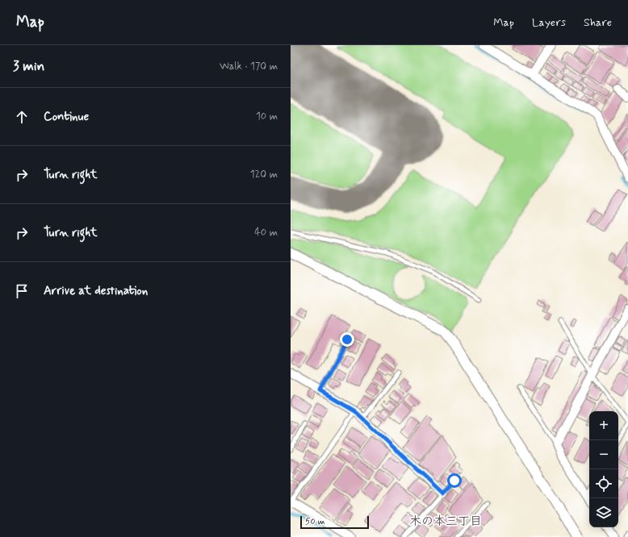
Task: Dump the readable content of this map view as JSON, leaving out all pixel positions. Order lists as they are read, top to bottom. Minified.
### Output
{"districts":["木の本三丁目"],"scale_bar":"50 m","page":{"header":"Map","nav":["Map","Layers","Share"],"heading":["3 min","Walk · 170 m"],"list":[["Continue","10 m"],["Turn right","120 m"],["Turn right","40 m"],"Arrive at destination"],"map_buttons":["+","−"],"scale":"50 m"}}
